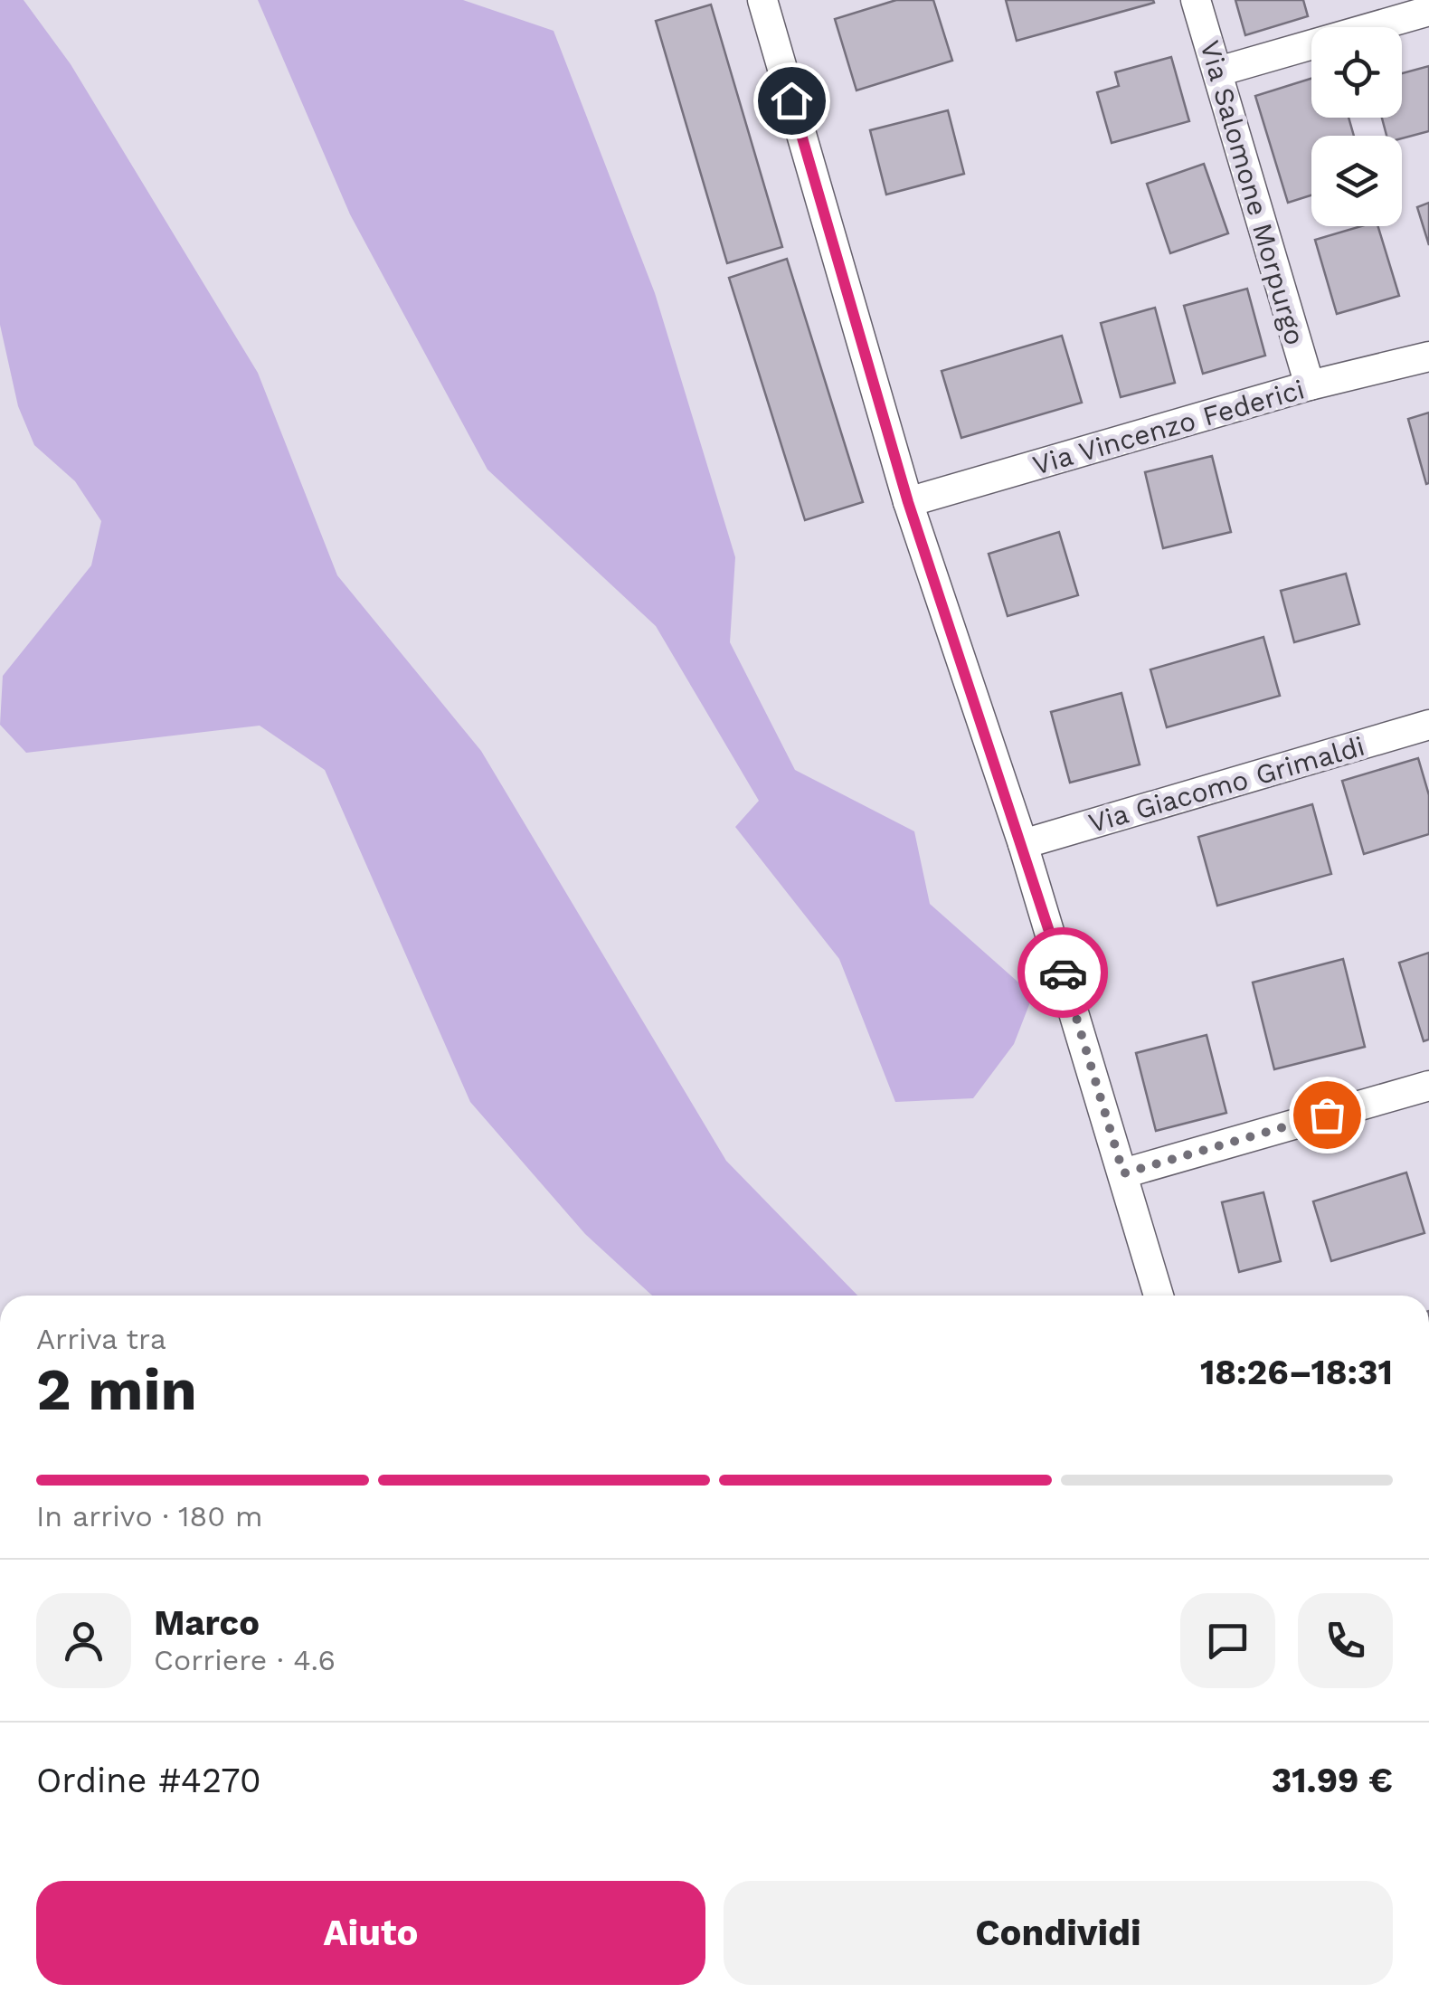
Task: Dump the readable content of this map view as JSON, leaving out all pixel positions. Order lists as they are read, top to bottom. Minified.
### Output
{"streets":{"street":["Via Salomone Morpurgo","Via Vincenzo Federici","Via Giacomo Grimaldi"]},"crossings":[["Via Salomone Morpurgo","Via Vincenzo Federici"]],"page":{"heading":["2 min","Arriva tra","18:26–18:31"],"panel":["Marco","Corriere · 4.6","Ordine #4270","31.99 €"],"bar":"In arrivo · 180 m","buttons":["Aiuto","Condividi"]}}
